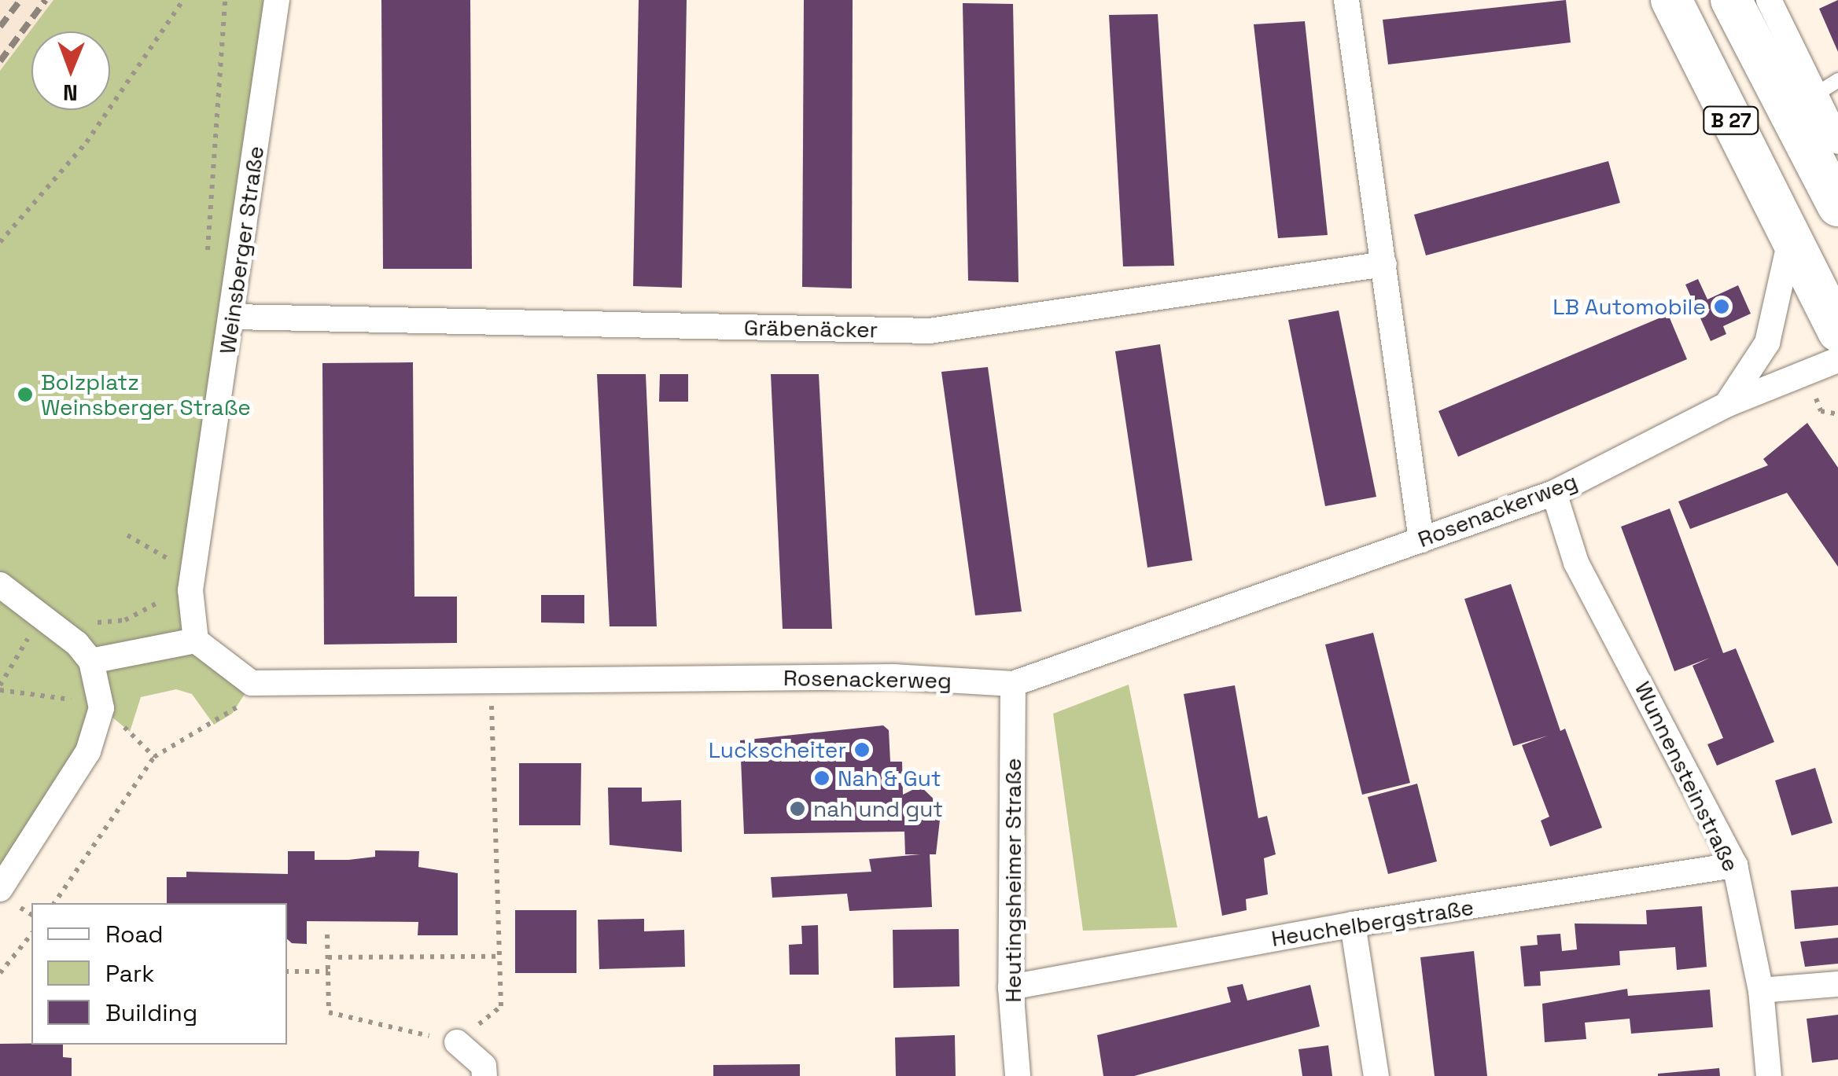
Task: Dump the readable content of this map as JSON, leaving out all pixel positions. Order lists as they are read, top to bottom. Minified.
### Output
{"streets":{"main road":["B 27"],"street":["Weinsberger Straße","Gräbenäcker","Rosenackerweg","Wunnensteinstraße","Heutingsheimer Straße","Heuchelbergstraße"]},"crossings":[["B 27","Rosenackerweg"],["Weinsberger Straße","Gräbenäcker"],["Rosenackerweg","Wunnensteinstraße"],["Rosenackerweg","Heutingsheimer Straße"],["Wunnensteinstraße","Heuchelbergstraße"],["Heutingsheimer Straße","Heuchelbergstraße"]],"places":["LB Automobile","Bolzplatz Weinsberger Straße","Luckscheiter","Nah & Gut","nah und gut"],"legend":["Road","Park","Building"],"north":"bottom"}
